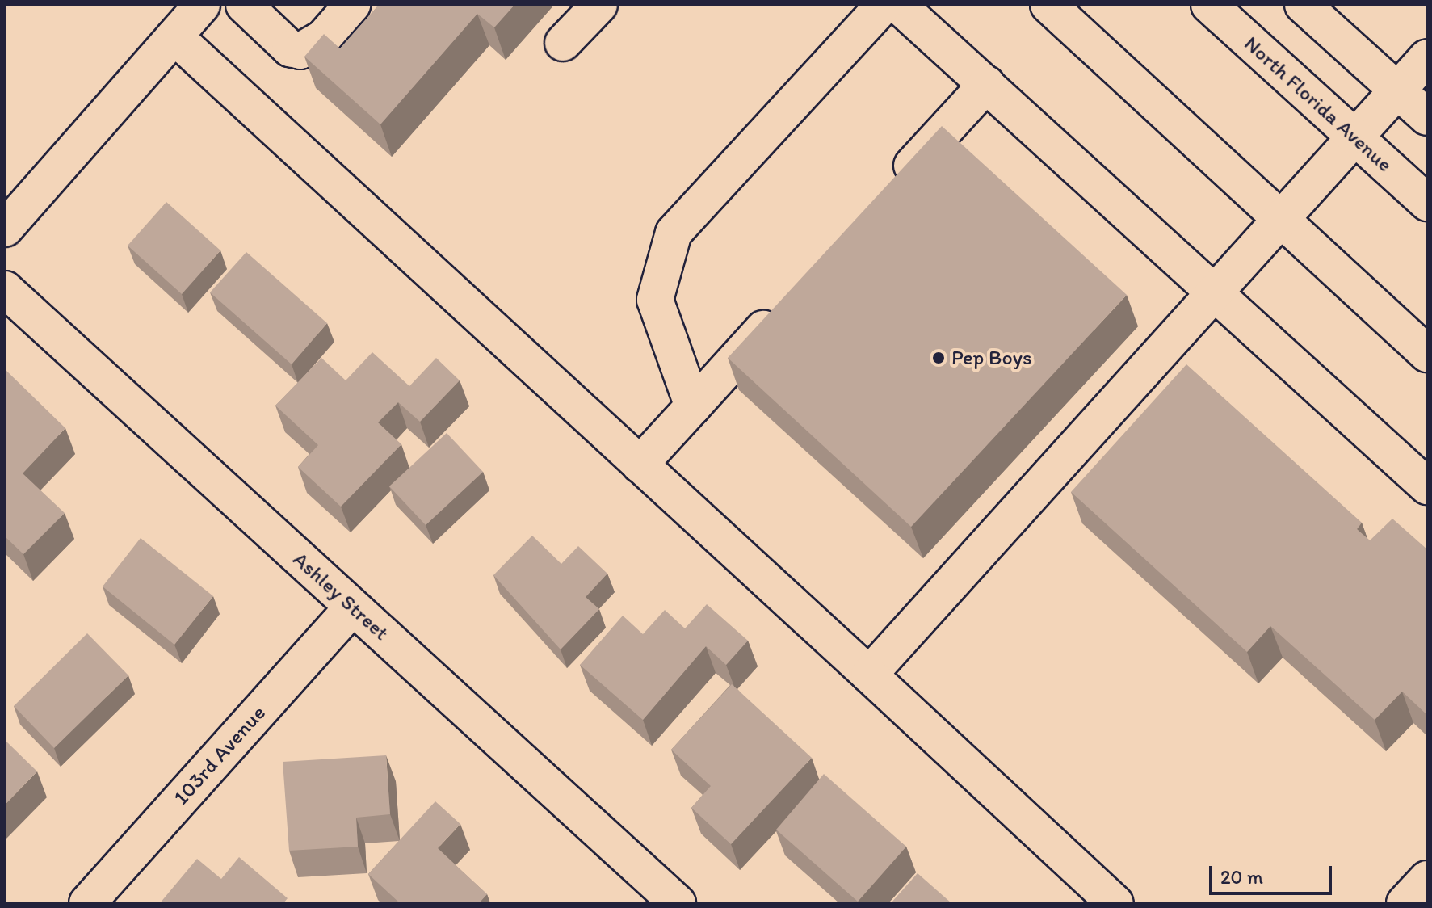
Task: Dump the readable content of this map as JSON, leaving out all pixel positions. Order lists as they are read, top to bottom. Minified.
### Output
{"streets":{"street":["North Florida Avenue","Ashley Street","103rd Avenue"]},"crossings":[["Ashley Street","103rd Avenue"]],"places":["Pep Boys"],"scale_bar":"20 m"}
